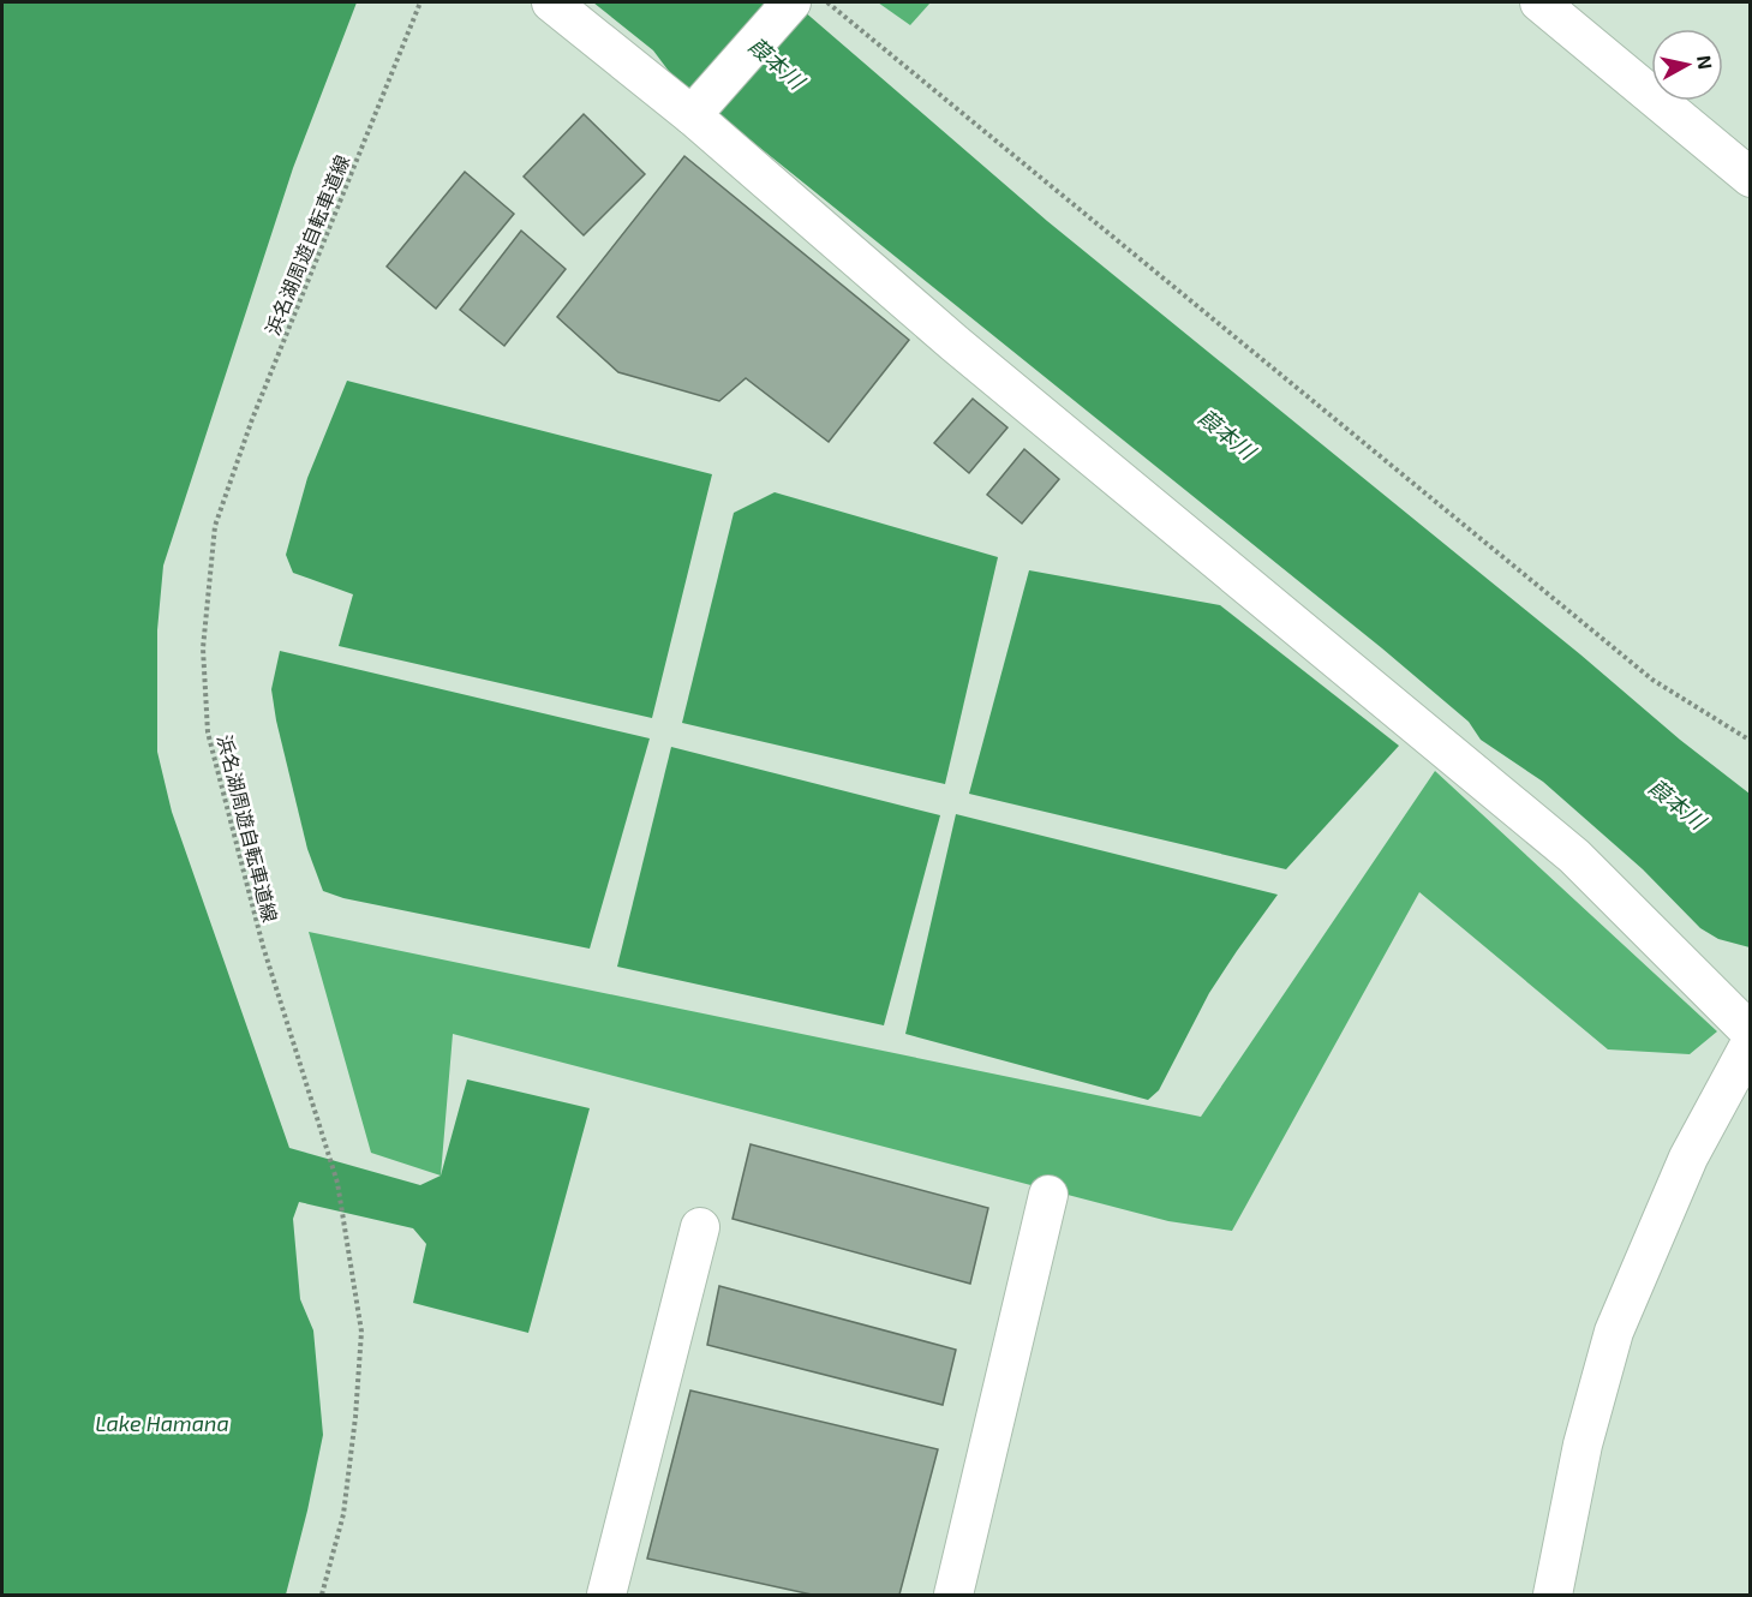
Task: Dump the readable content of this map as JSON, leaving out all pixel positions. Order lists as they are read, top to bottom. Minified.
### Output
{"streets":{"path":["浜名湖周遊自転車道線"]},"water":["葭本川","Lake Hamana"],"north":"right"}
